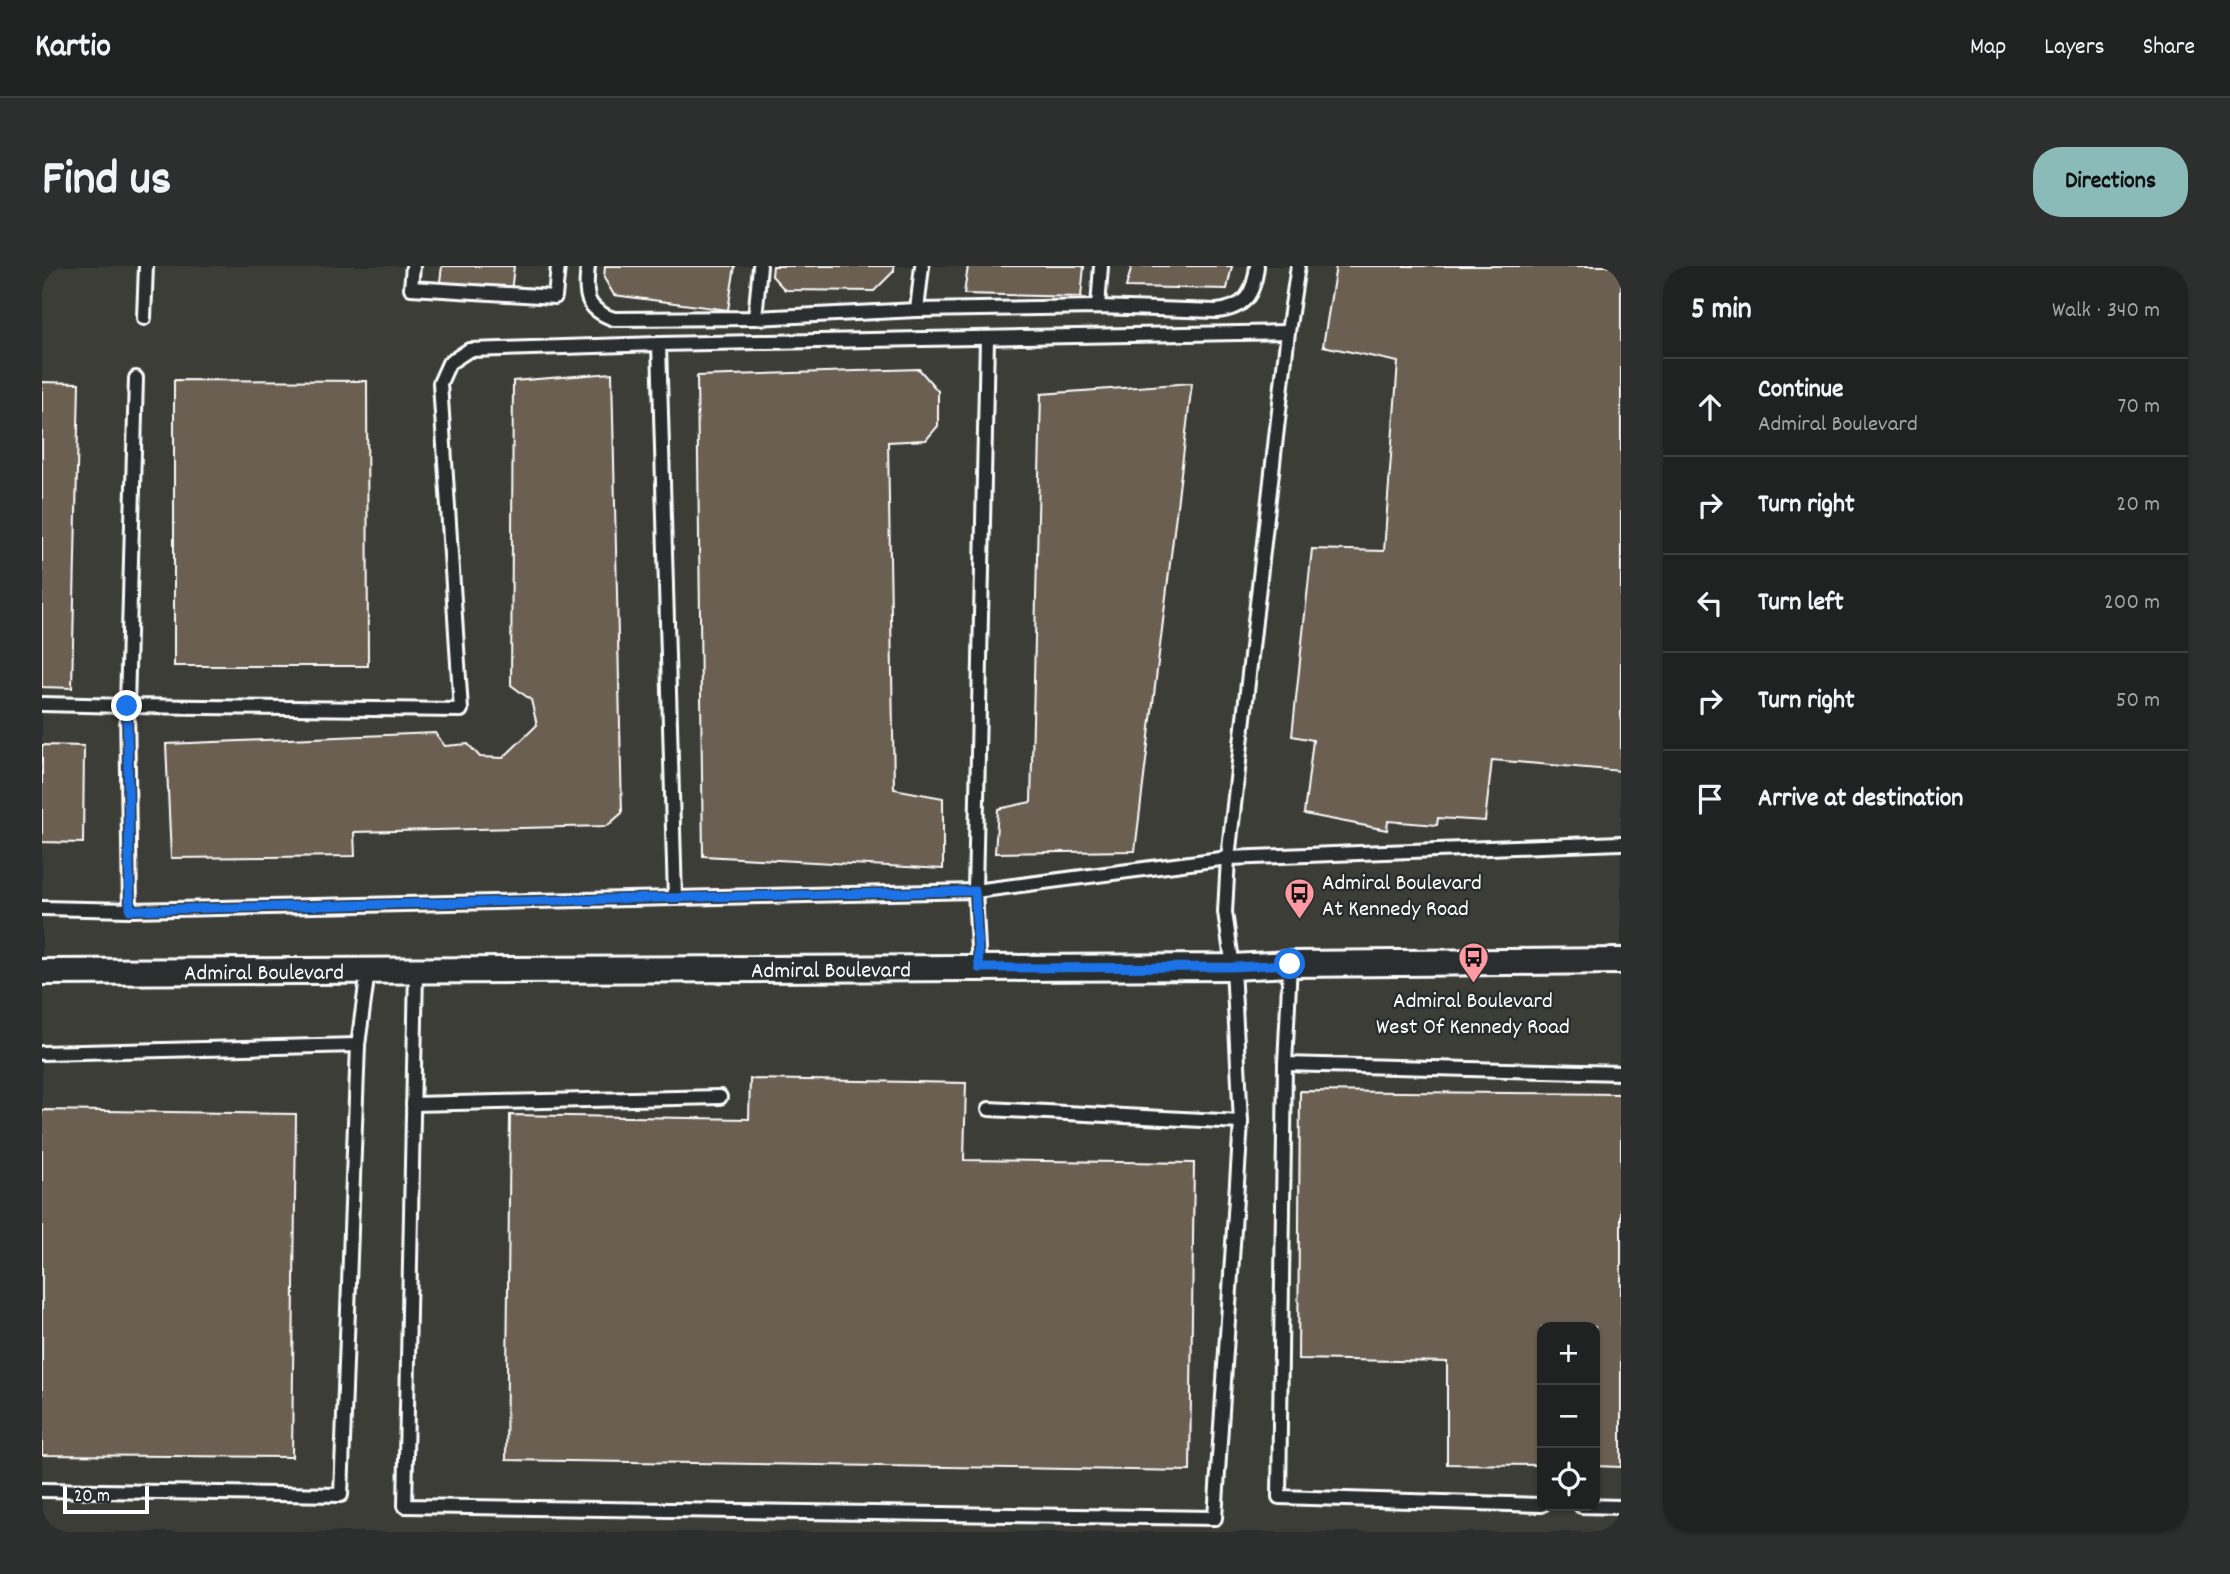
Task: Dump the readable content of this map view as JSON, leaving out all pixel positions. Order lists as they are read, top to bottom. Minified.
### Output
{"streets":{"street":["Admiral Boulevard"]},"places":{"bus stop":["Admiral Boulevard At Kennedy Road","Admiral Boulevard West Of Kennedy Road"]},"scale_bar":"20 m","page":{"header":"Kartio","nav":["Map","Layers","Share"],"title":"Find us","buttons":"Directions","heading":["5 min","Walk · 340 m"],"list":[["Continue","Admiral Boulevard","70 m"],["Turn right","20 m"],["Turn left","200 m"],["Turn right","50 m"],"Arrive at destination"],"map_buttons":["+","−"],"scale":"20 m"}}
